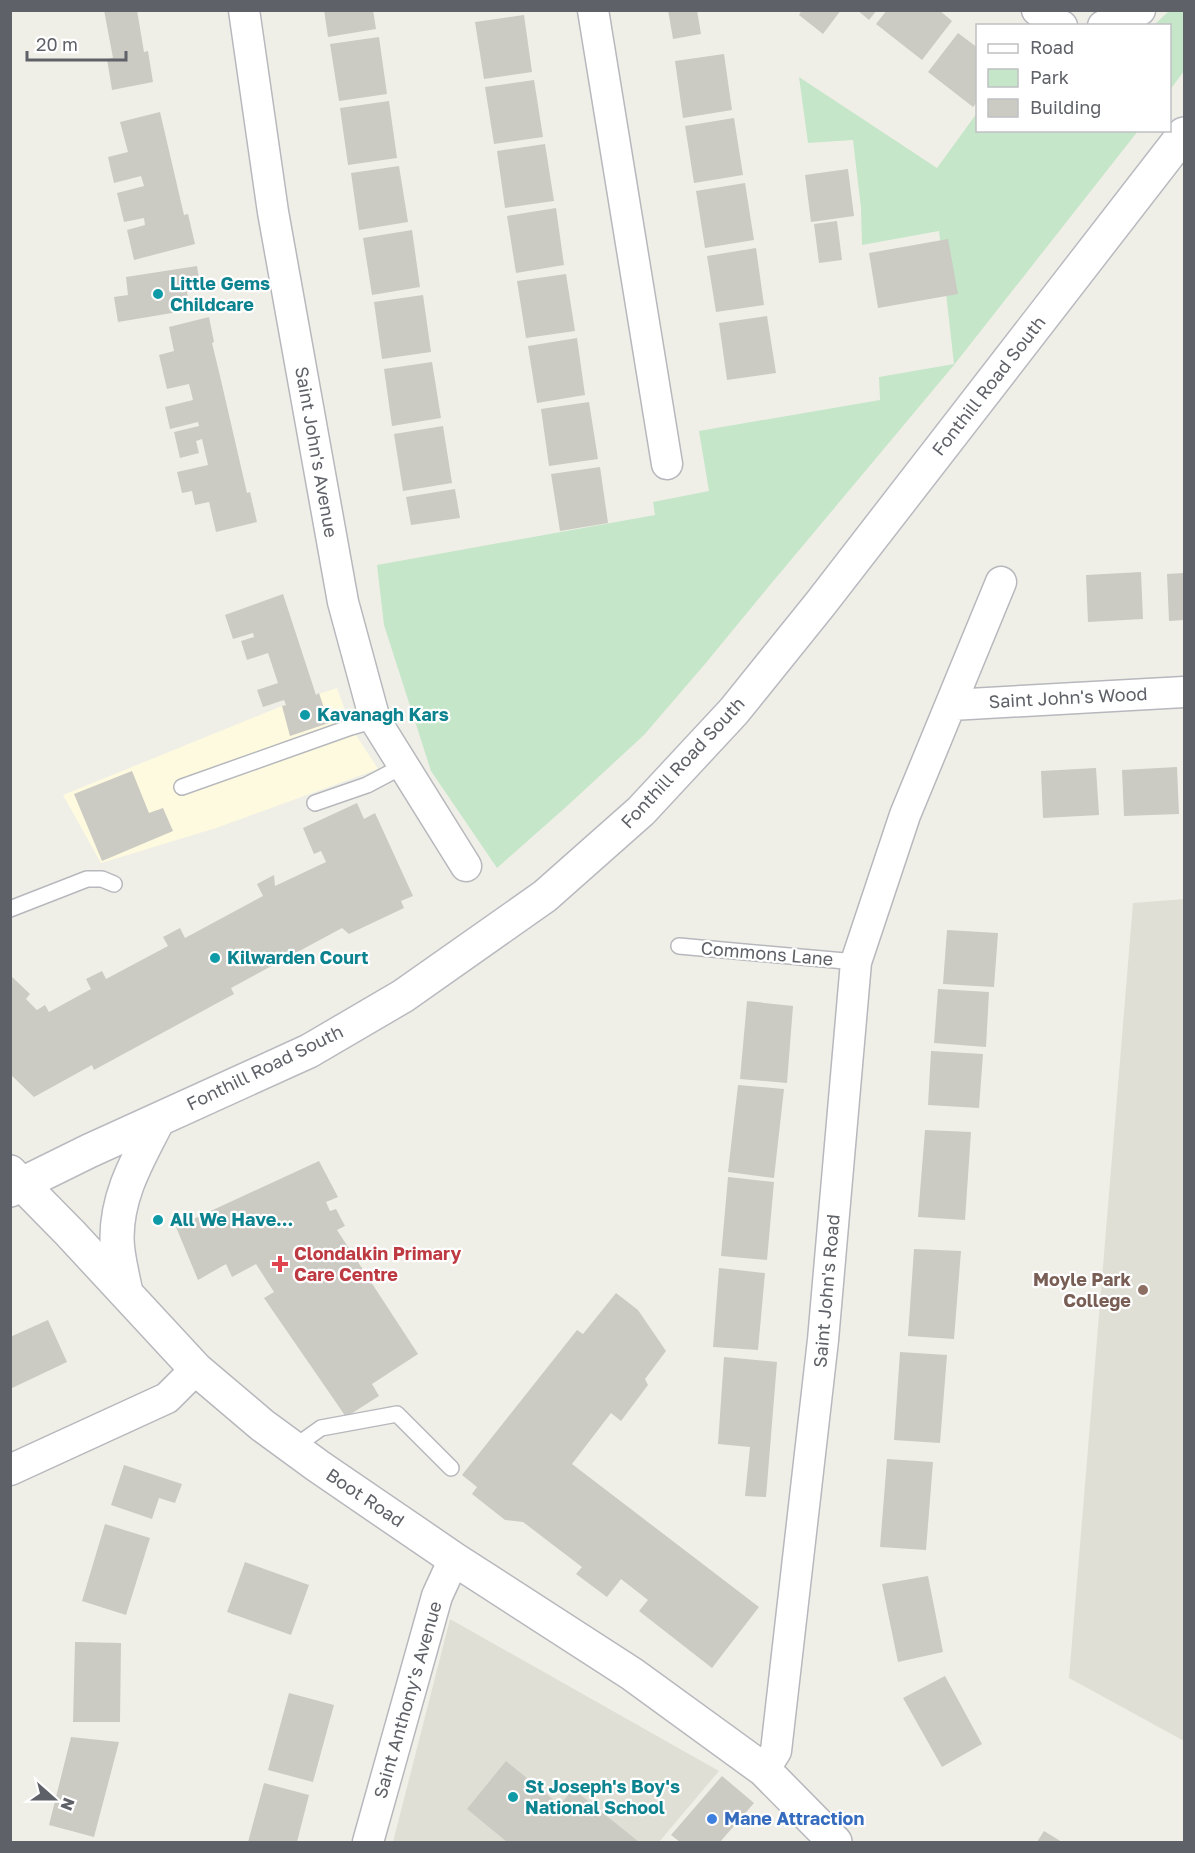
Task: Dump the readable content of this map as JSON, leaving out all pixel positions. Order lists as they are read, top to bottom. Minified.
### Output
{"streets":{"main road":["Fonthill Road South","Boot Road"],"street":["Saint John's Avenue","Saint John's Wood","Saint John's Road","Saint Anthony's Avenue"],"lane":["Commons Lane"]},"crossings":[["Fonthill Road South","Boot Road"],["Saint John's Wood","Saint John's Road"],["Commons Lane","Saint John's Road"],["Saint John's Road","Boot Road"],["Boot Road","Saint Anthony's Avenue"]],"places":{"other":["Little Gems Childcare","Kavanagh Kars","Kilwarden Court","All We Have...","Moyle Park College","St Joseph's Boy's National School","Mane Attraction"],"health":["Clondalkin Primary Care Centre"]},"legend":["Road","Park","Building"],"scale_bar":"20 m","north":"right"}
